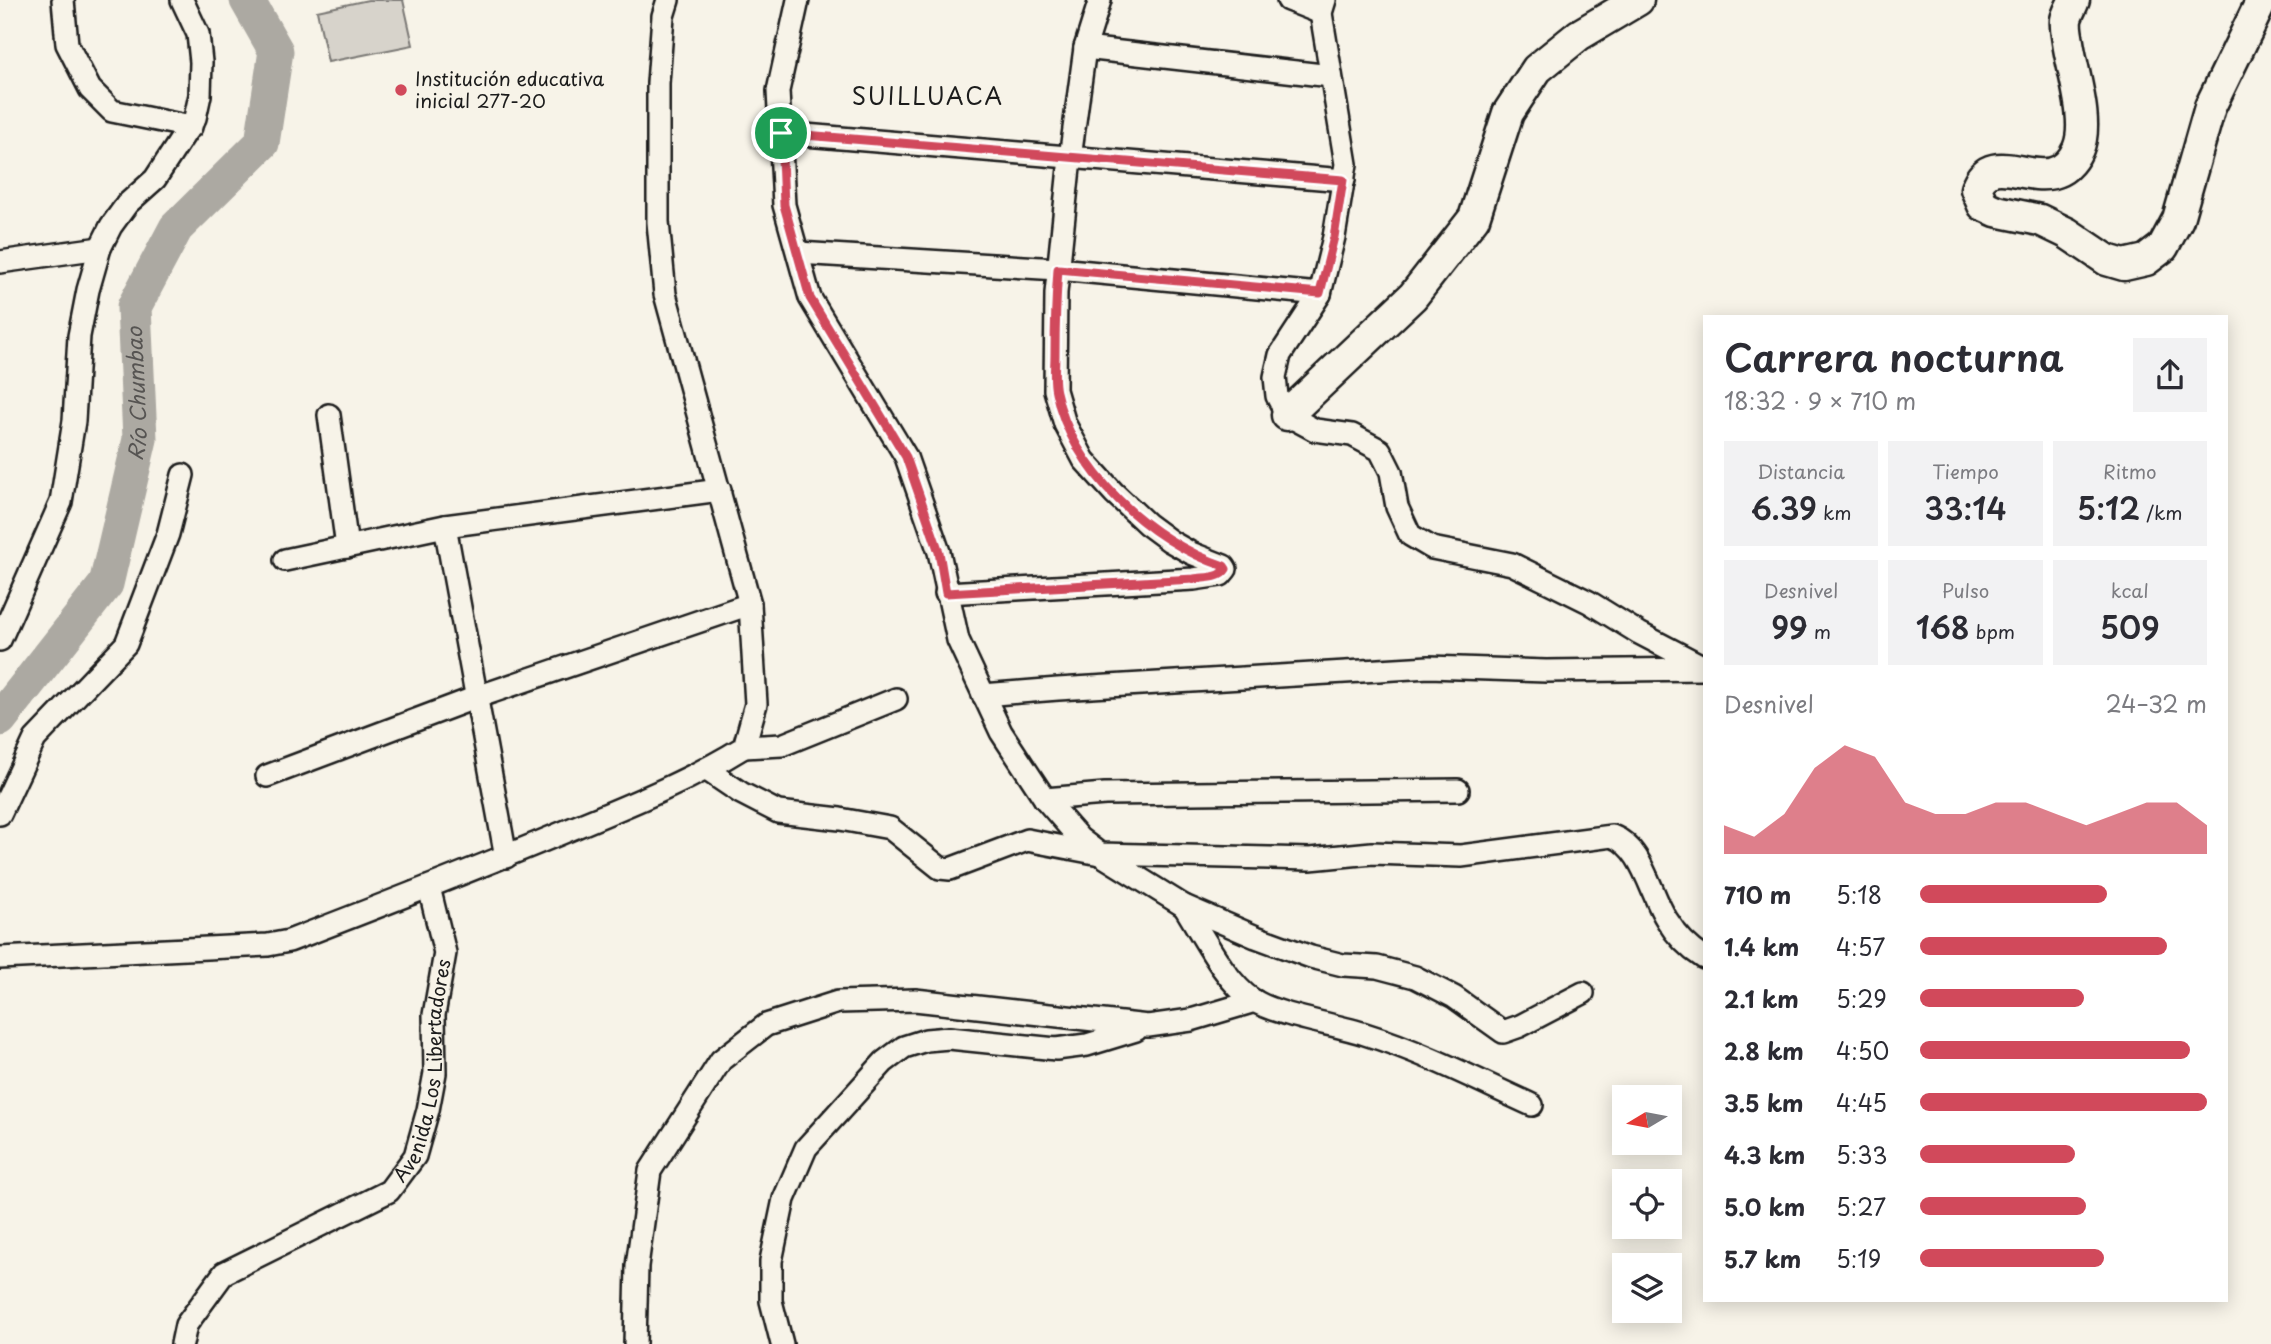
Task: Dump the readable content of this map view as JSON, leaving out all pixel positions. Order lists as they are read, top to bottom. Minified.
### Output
{"streets":{"street":["Avenida Los Libertadores"]},"districts":["SUILLUACA"],"water":["Río Chumbao"],"places":["Institución educativa inicial 277-20"],"north":"left","page":{"heading":["Carrera nocturna","18:32 · 9 × 710 m"],"stats":[["Distancia","6.39 km"],["Tiempo","33:14"],["Ritmo","5:12 /km"],["Desnivel","99 m"],["Pulso","168 bpm"],["kcal","509"]],"chart":["Desnivel","24–32 m"],"list":[{"name":"710 m","note":"5:18"},{"name":"1.4 km","note":"4:57"},{"name":"2.1 km","note":"5:29"},{"name":"2.8 km","note":"4:50"},{"name":"3.5 km","note":"4:45"},{"name":"4.3 km","note":"5:33"},{"name":"5.0 km","note":"5:27"},{"name":"5.7 km","note":"5:19"}]}}
